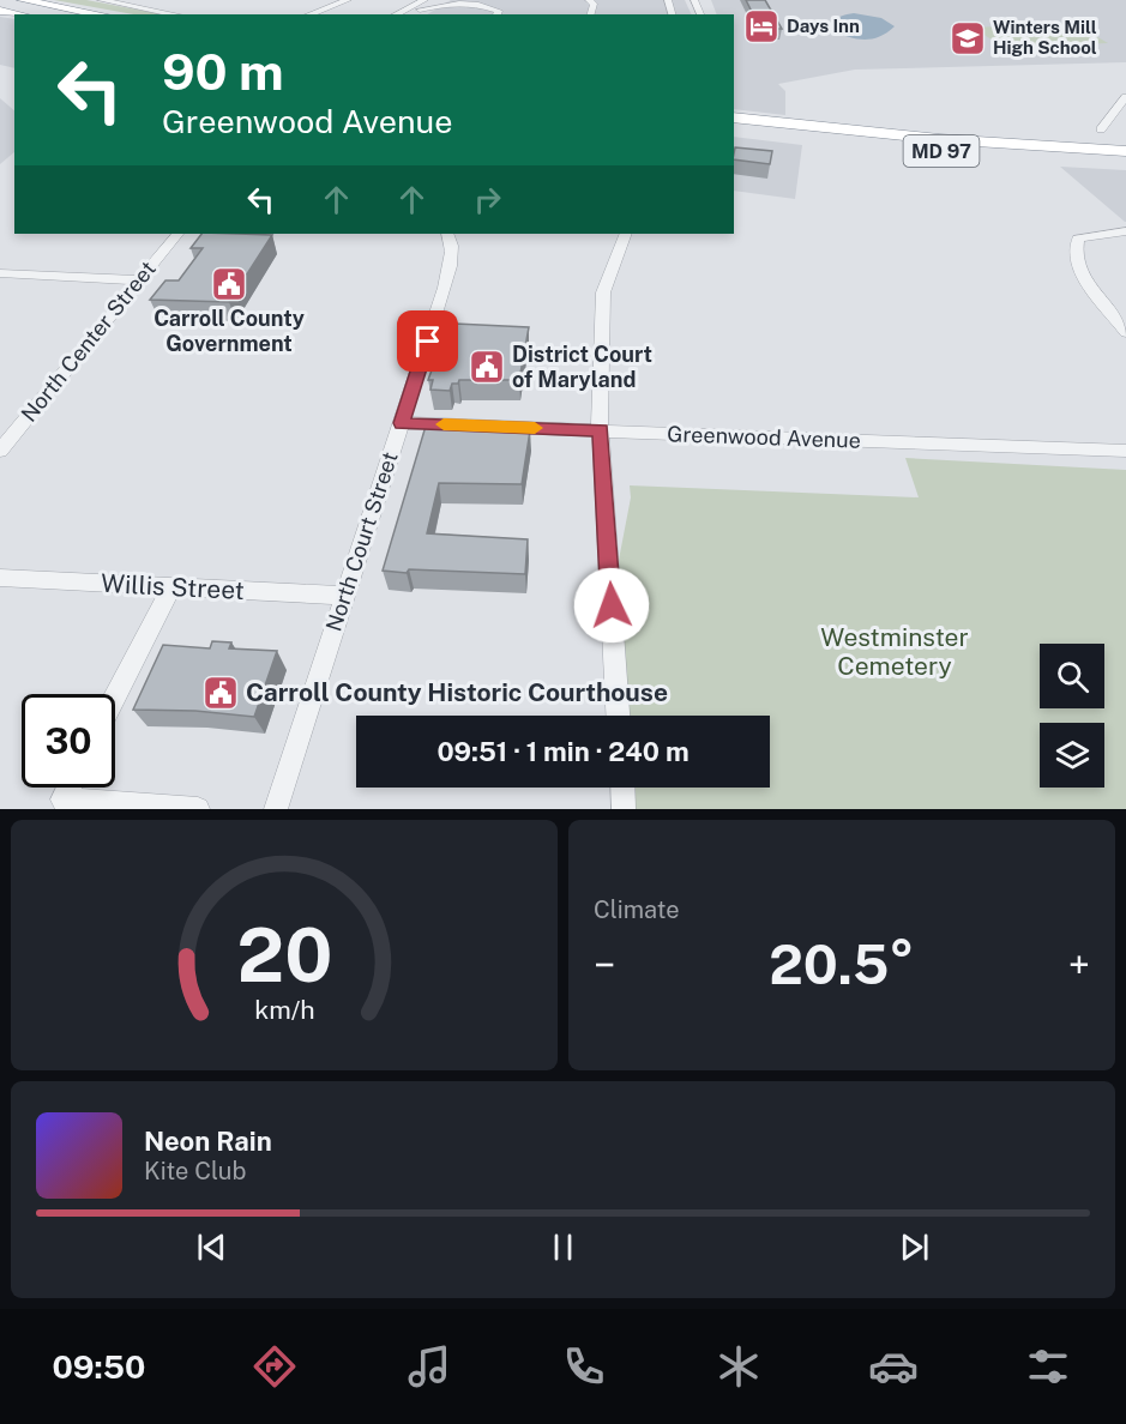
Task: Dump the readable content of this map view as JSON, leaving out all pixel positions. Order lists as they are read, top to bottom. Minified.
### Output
{"streets":{"highway":["MD 97"],"street":["North Center Street","Greenwood Avenue","North Court Street","Willis Street"]},"crossings":[["Greenwood Avenue","North Court Street"],["North Court Street","Willis Street"]],"parks":["Westminster Cemetery"],"places":{"hotel":["Days Inn"],"school or university":["Winters Mill High School"],"public building":["Carroll County Government","District Court of Maryland","Carroll County Historic Courthouse"]},"page":{"turn":["90 m","Greenwood Avenue"],"limit":"30","trip":"09:51 · 1 min · 240 m","tile":"Climate","heat":["−","20.5°","+"],"song":["Neon Rain","Kite Club"],"tabs":"09:50","gauge":["20","km/h"]}}
